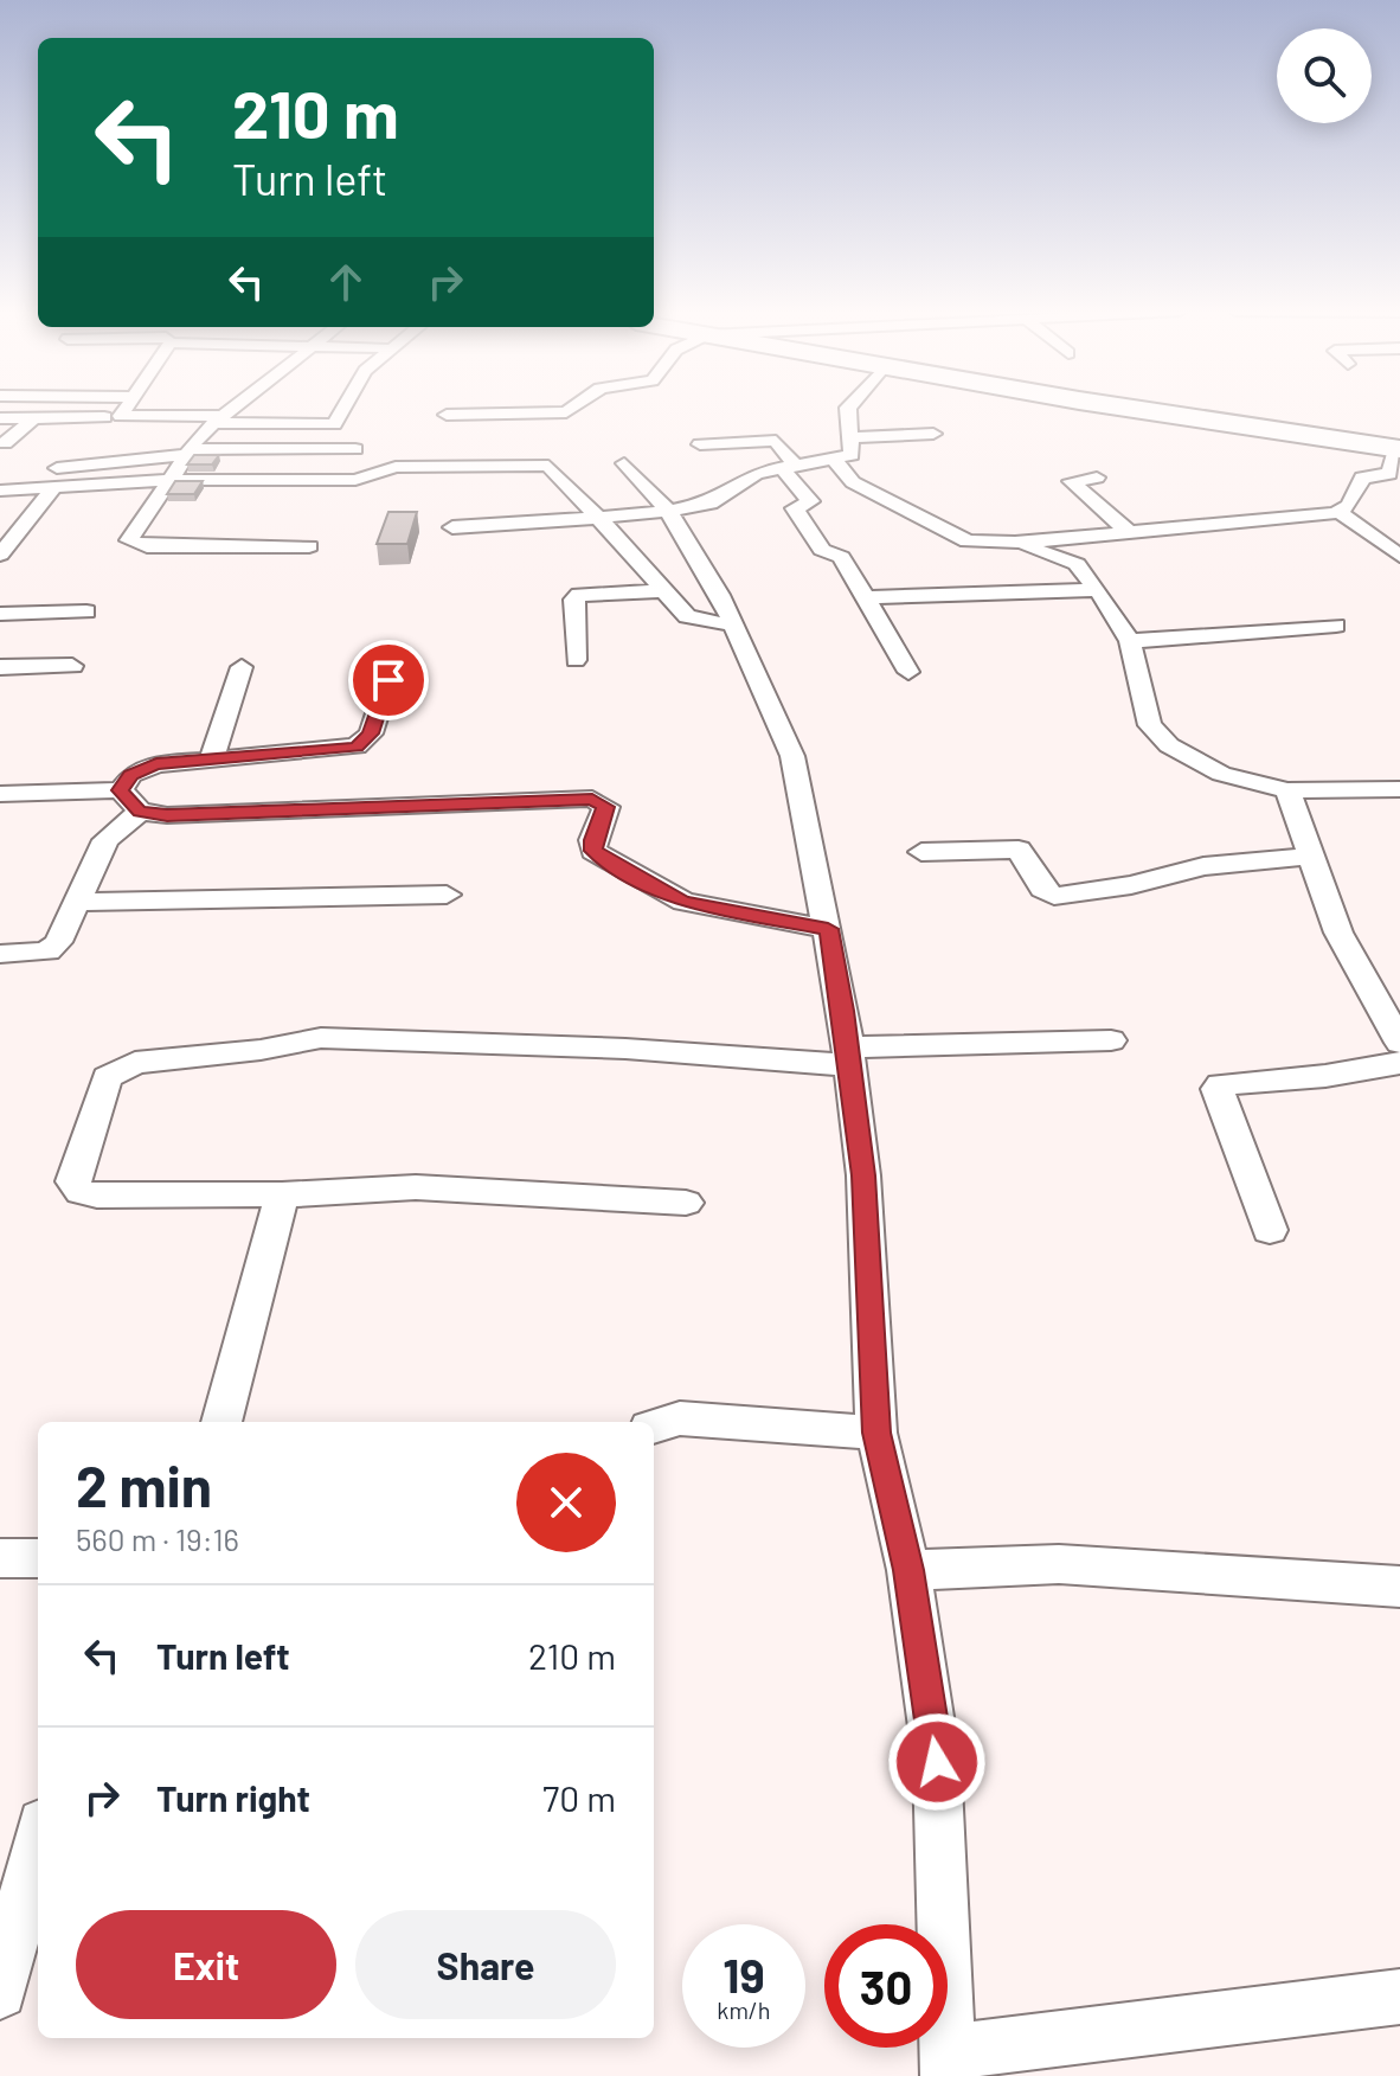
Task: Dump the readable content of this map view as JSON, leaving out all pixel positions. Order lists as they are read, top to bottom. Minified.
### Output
{"page":{"turn":["210 m","Turn left"],"heading":["2 min","560 m · 19:16"],"list":[{"name":"Turn left","value":"210 m"},{"name":"Turn right","value":"70 m"}],"buttons":["Exit","Share"],"speed":"19 km/h","limit":"30"}}
